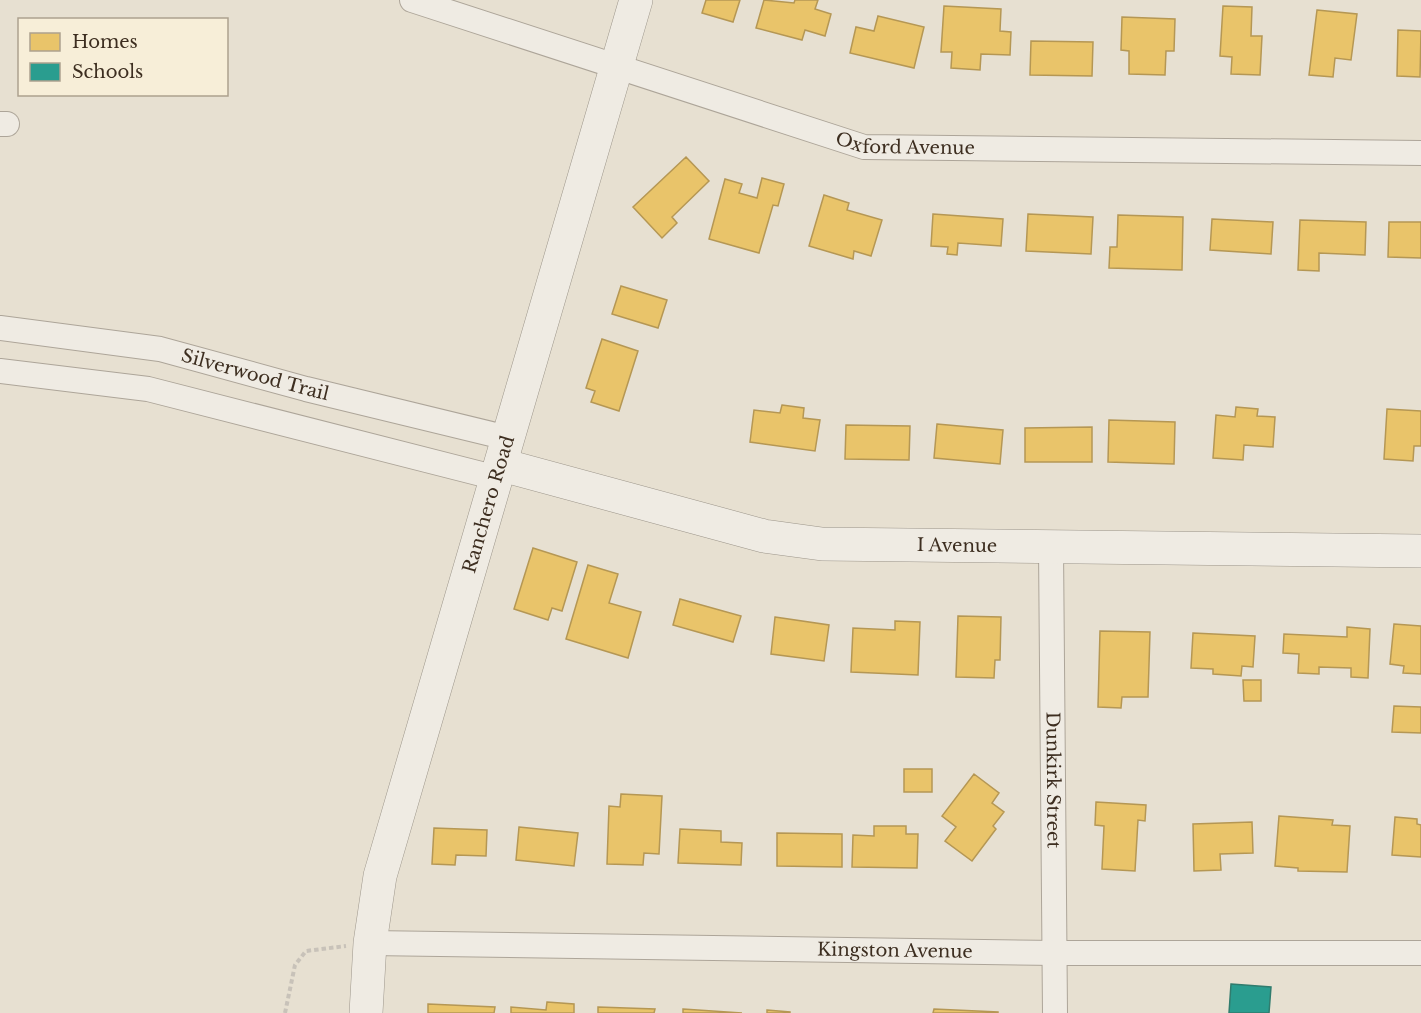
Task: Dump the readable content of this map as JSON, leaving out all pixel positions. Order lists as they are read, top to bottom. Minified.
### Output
{"streets":{"main road":["Ranchero Road","I Avenue"],"street":["Oxford Avenue","Silverwood Trail","Dunkirk Street","Kingston Avenue"]},"crossings":[["Oxford Avenue","Ranchero Road"],["Silverwood Trail","Ranchero Road"],["Silverwood Trail","I Avenue"],["Ranchero Road","I Avenue"],["Ranchero Road","Kingston Avenue"],["I Avenue","Dunkirk Street"],["Dunkirk Street","Kingston Avenue"]],"legend":["Homes","Schools"]}
